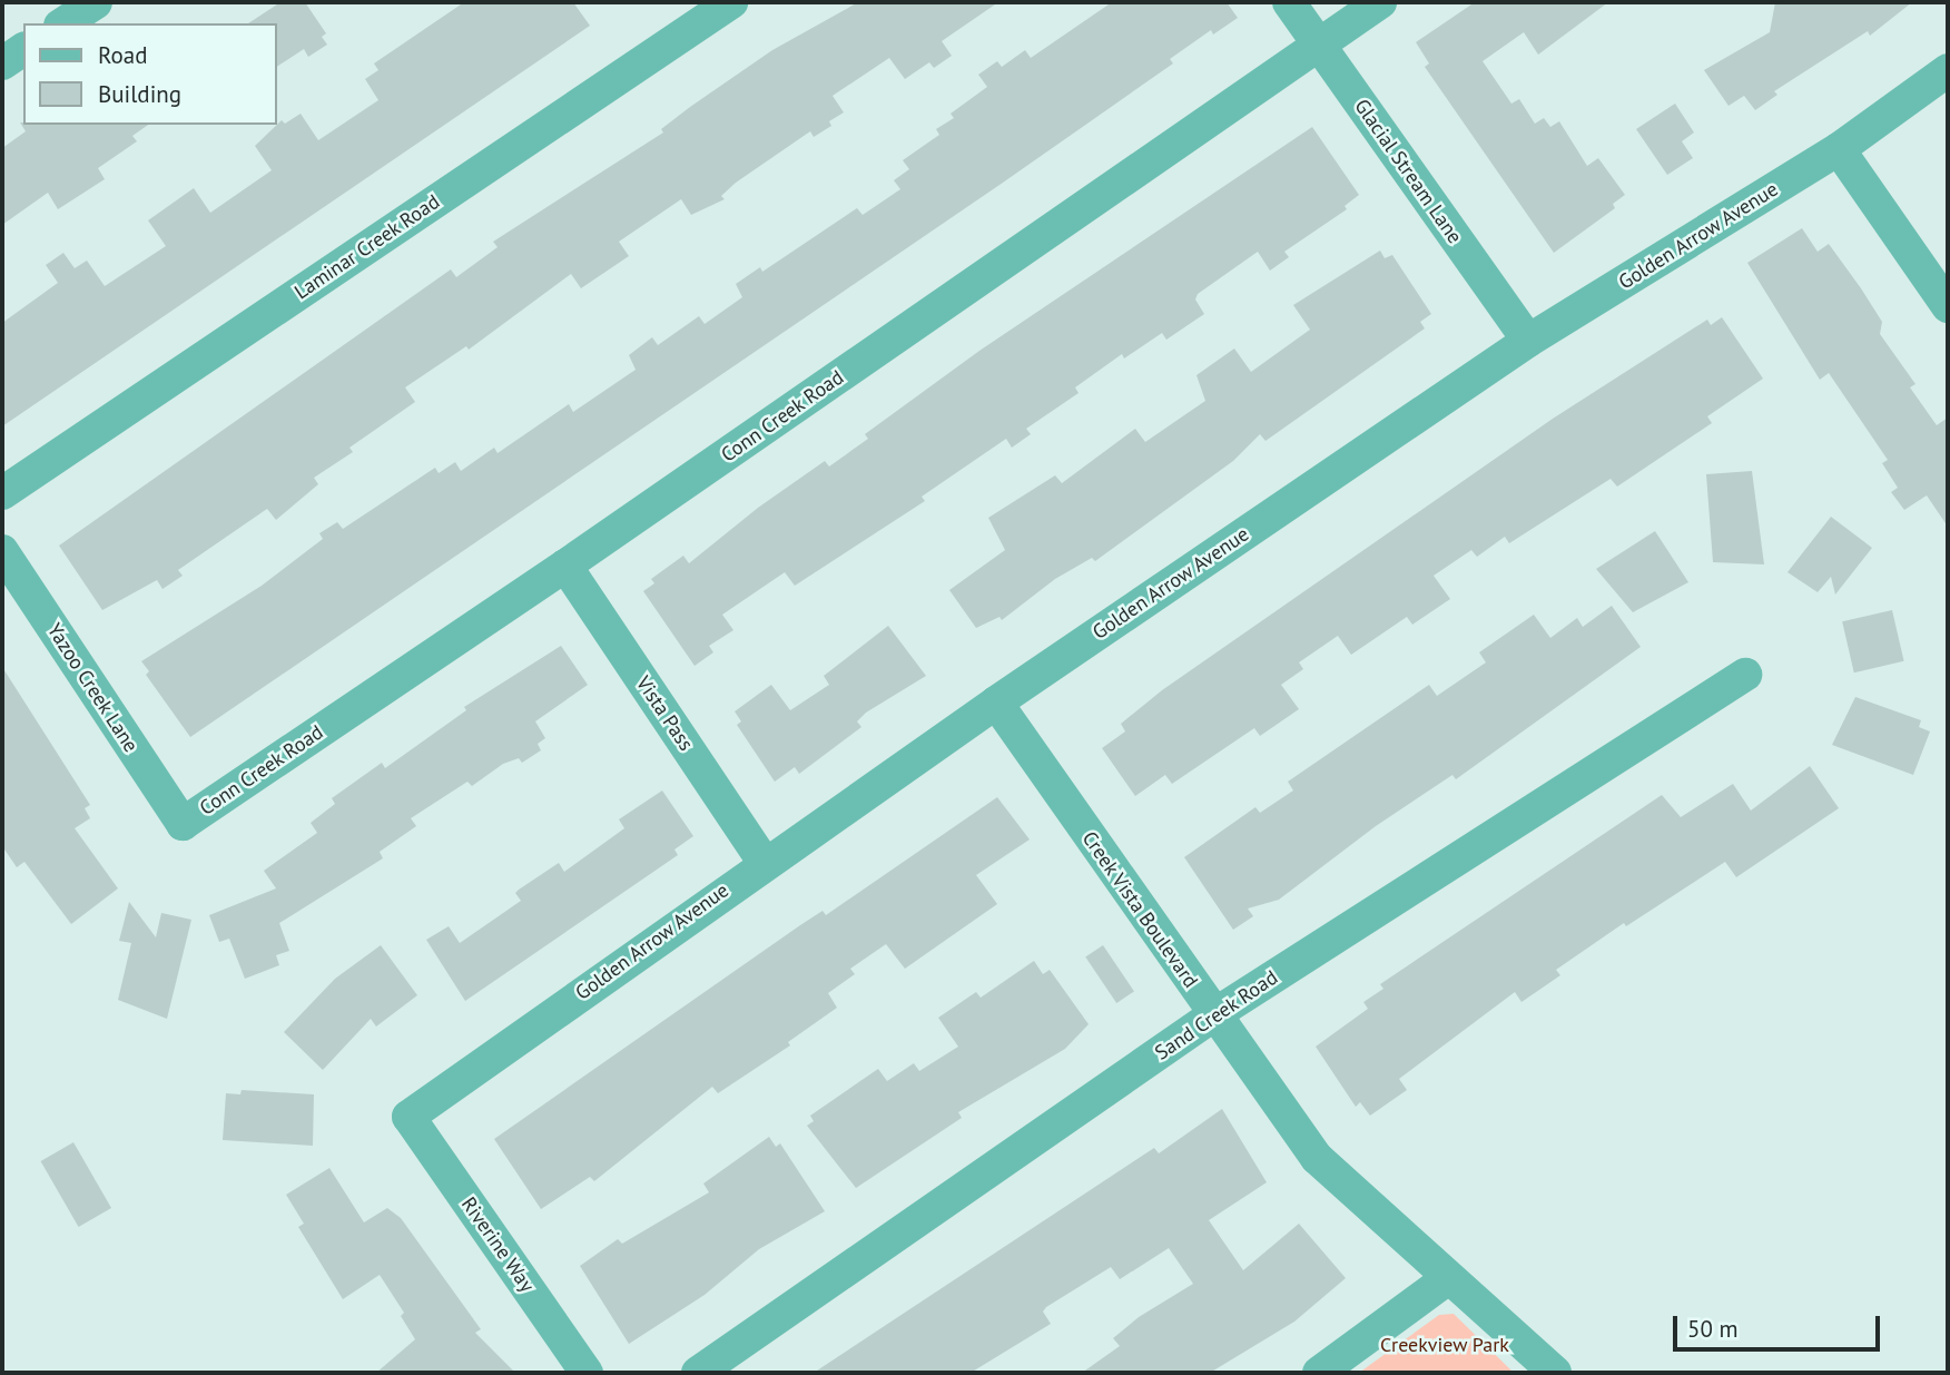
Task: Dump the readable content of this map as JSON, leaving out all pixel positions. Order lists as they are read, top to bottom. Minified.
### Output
{"streets":{"street":["Glacial Stream Lane","Golden Arrow Avenue","Laminar Creek Road","Conn Creek Road","Yazoo Creek Lane","Vista Pass","Creek Vista Boulevard","Sand Creek Road","Riverine Way"]},"crossings":[["Glacial Stream Lane","Golden Arrow Avenue"],["Glacial Stream Lane","Conn Creek Road"],["Golden Arrow Avenue","Vista Pass"],["Golden Arrow Avenue","Creek Vista Boulevard"],["Golden Arrow Avenue","Riverine Way"],["Conn Creek Road","Yazoo Creek Lane"],["Conn Creek Road","Vista Pass"],["Creek Vista Boulevard","Sand Creek Road"]],"parks":["Creekview Park"],"legend":["Road","Building"],"scale_bar":"50 m"}
